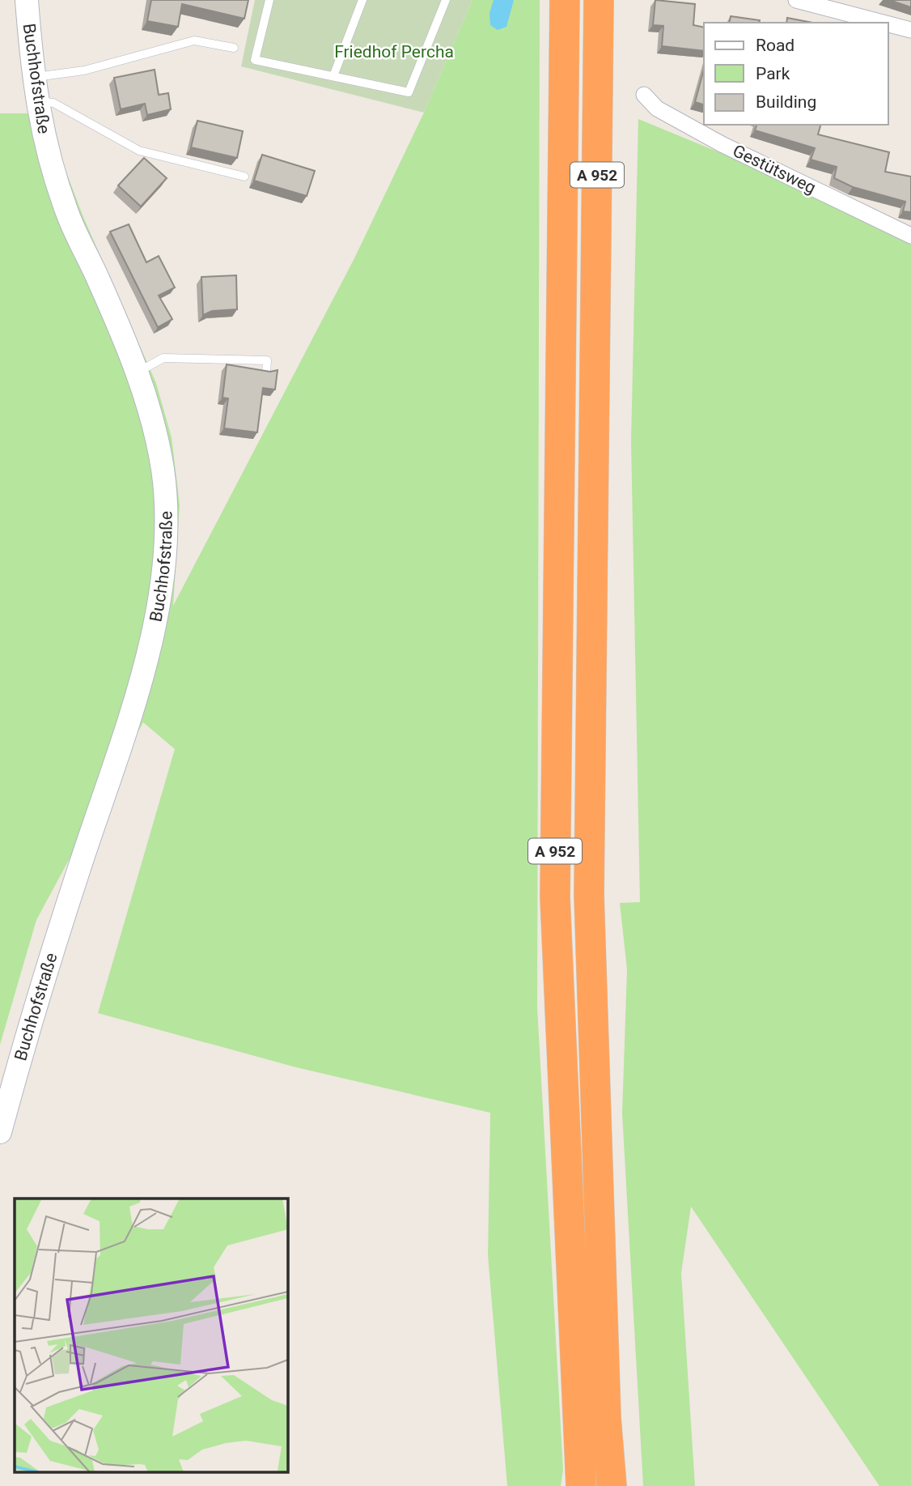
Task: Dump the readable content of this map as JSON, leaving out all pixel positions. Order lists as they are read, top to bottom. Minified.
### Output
{"streets":{"highway":["A 952"],"main road":["Buchhofstraße"],"street":["Gestütsweg"]},"parks":["Friedhof Percha"],"legend":["Road","Park","Building"]}
